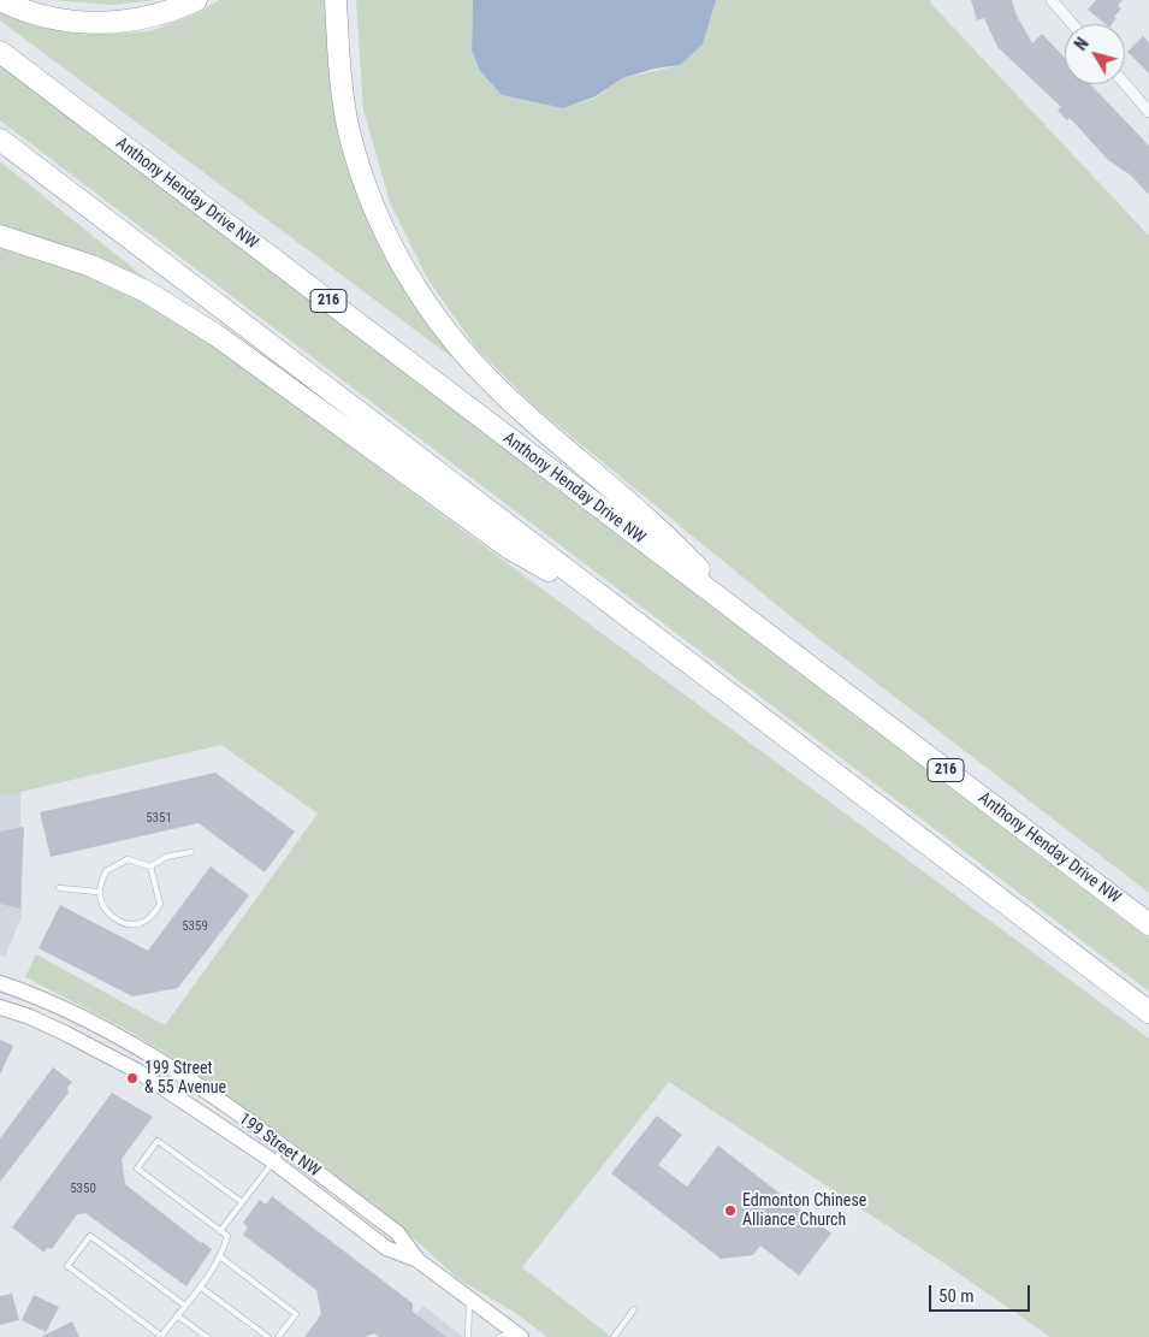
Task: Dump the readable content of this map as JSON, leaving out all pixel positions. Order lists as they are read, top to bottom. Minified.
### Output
{"streets":{"highway":["Anthony Henday Drive NW","216"],"main road":["199 Street NW"]},"places":["199 Street & 55 Avenue","Edmonton Chinese Alliance Church"],"house_numbers":["5351","5359","5350"],"scale_bar":"50 m","north":"top left"}
